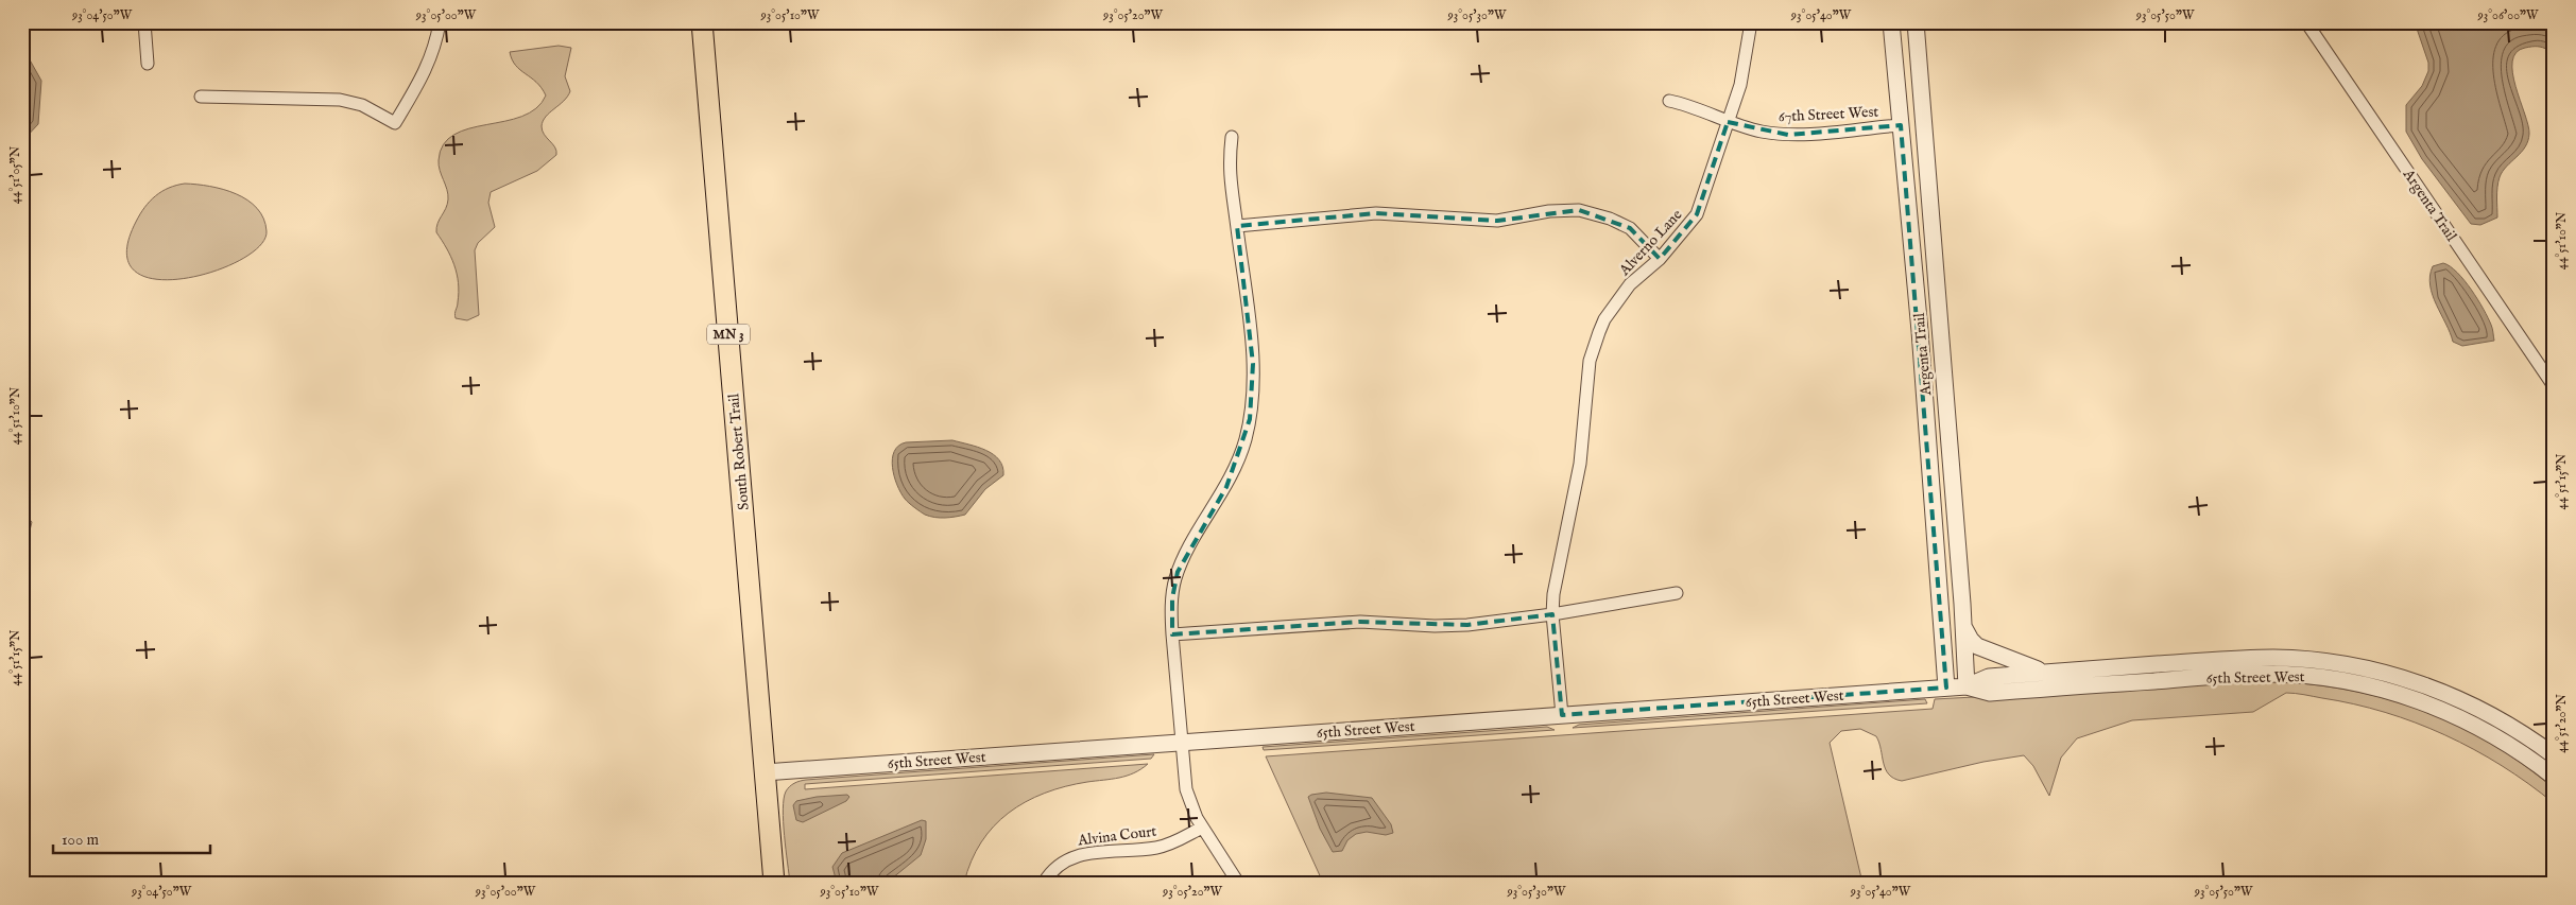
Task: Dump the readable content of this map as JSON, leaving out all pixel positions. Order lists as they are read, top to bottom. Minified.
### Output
{"streets":{"main road":["MN 3","South Robert Trail"],"street":["67th Street West","Argenta Trail","Alverno Lane","65th Street West","Alvina Court"]},"crossings":[["67th Street West","Argenta Trail"],["67th Street West","Alverno Lane"],["Argenta Trail","65th Street West"],["Alverno Lane","65th Street West"],["South Robert Trail","65th Street West"]],"scale_bar":"100 m","coordinates":["93°04'50\"W","93°05'00\"W","93°05'10\"W","93°05'20\"W","93°05'30\"W","93°05'40\"W","93°05'50\"W","93°06'00\"W","44°51'05\"N","44°51'10\"N","44°51'15\"N","44°51'20\"N"]}
